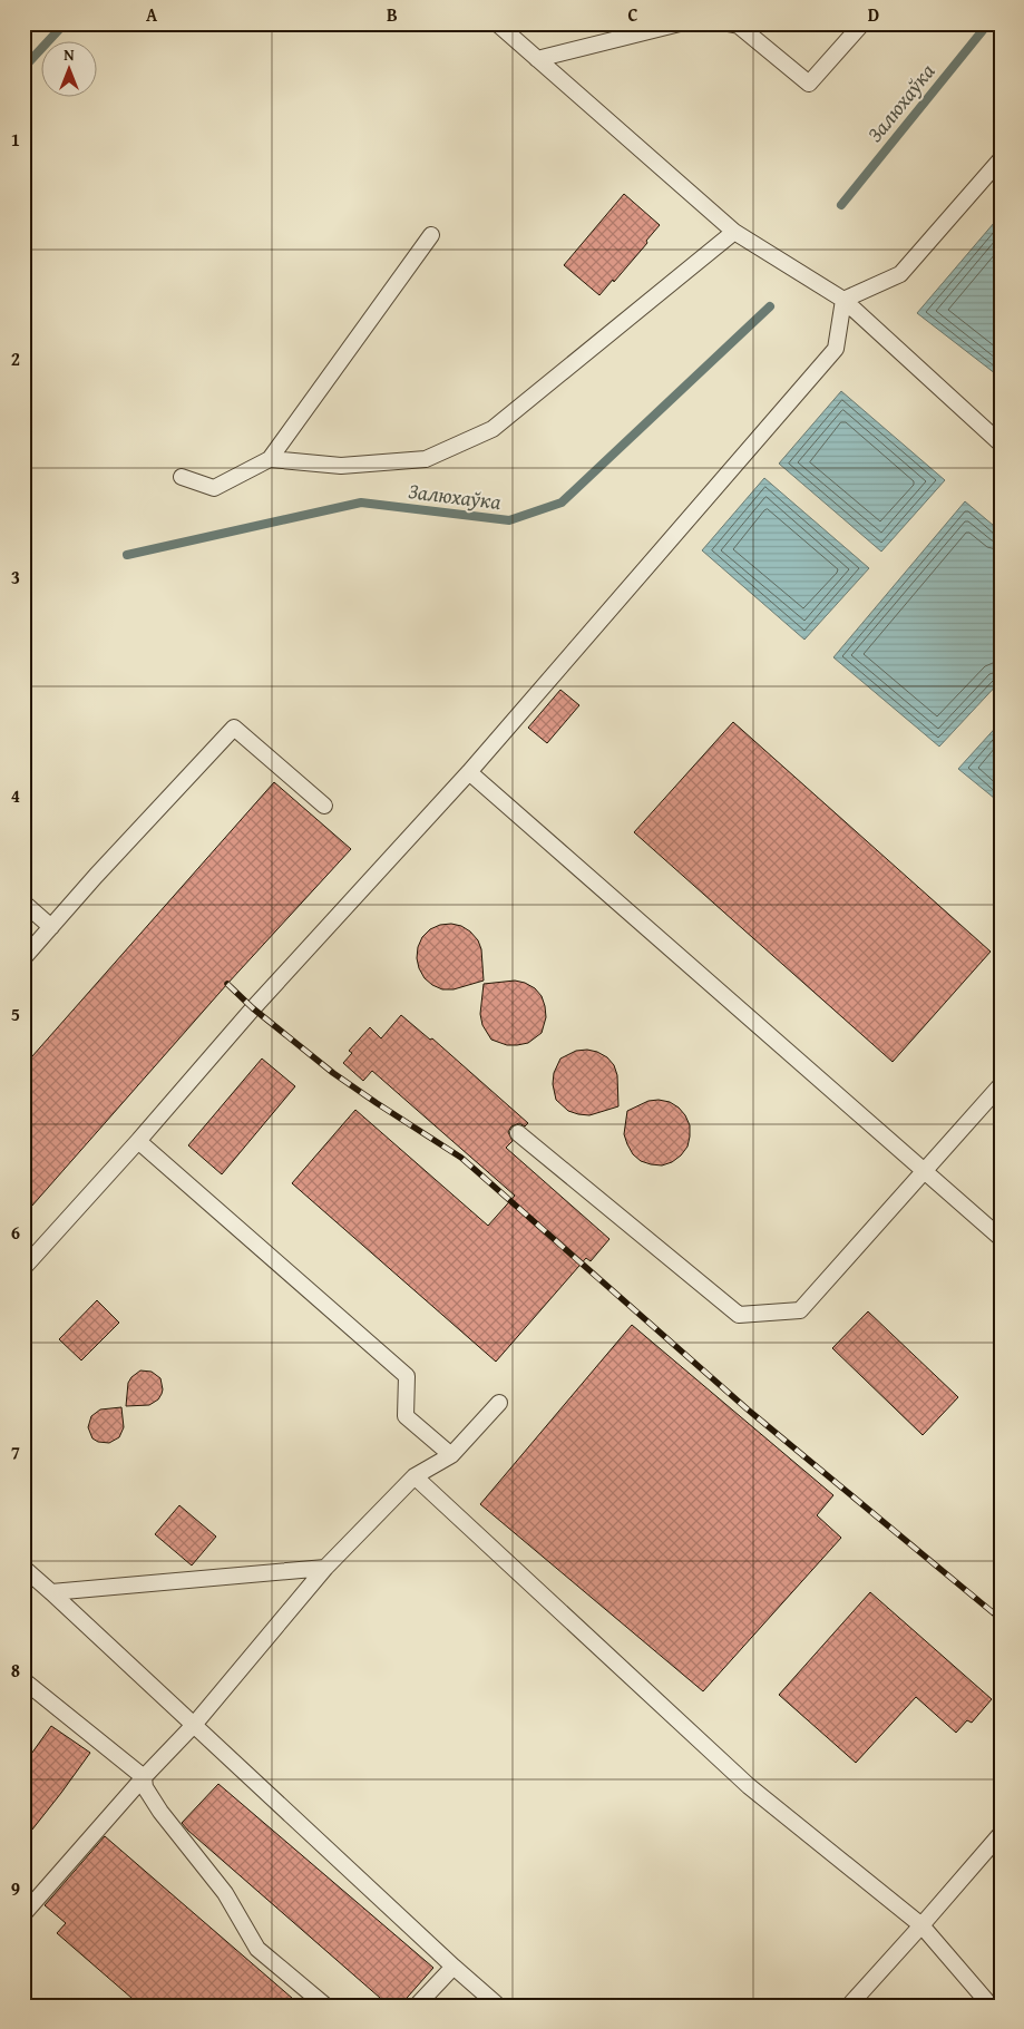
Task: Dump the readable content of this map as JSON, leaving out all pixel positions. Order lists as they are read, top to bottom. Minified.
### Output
{"water":["Залюхаўка"],"north":"top","grid":{"columns":["A","B","C","D"],"rows":["1","2","3","4","5","6","7","8","9"]}}
